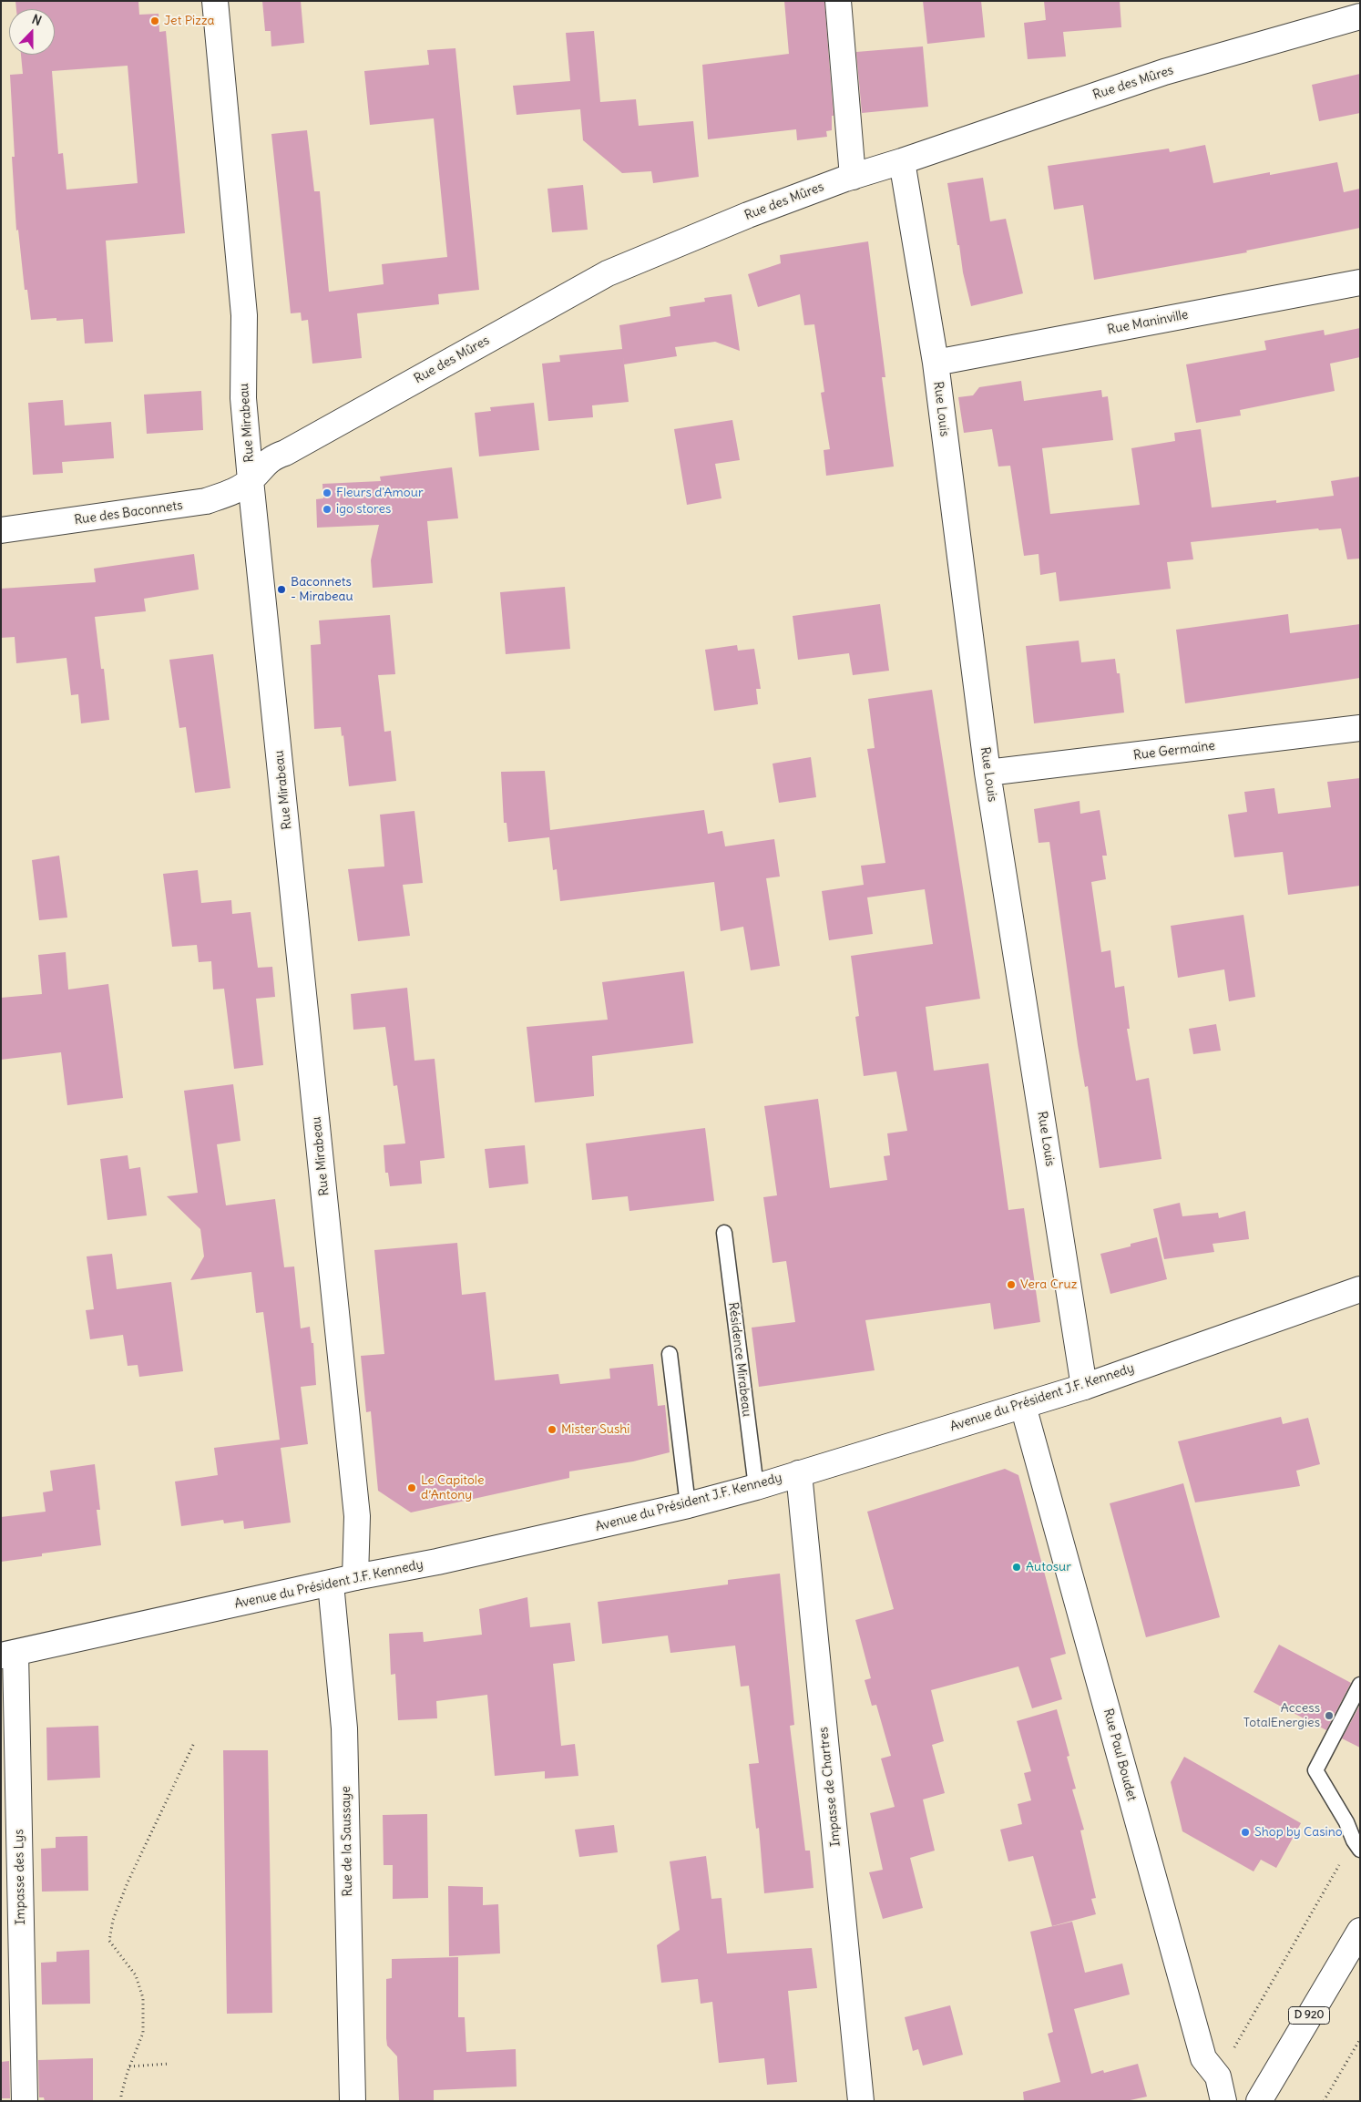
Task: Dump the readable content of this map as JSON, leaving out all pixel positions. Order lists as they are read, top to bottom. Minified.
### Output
{"streets":{"street":["Rue des Mûres","Rue Maninville","Rue Louis","Rue Mirabeau","Rue des Baconnets","Rue Germaine","Avenue du Président J.F. Kennedy","Rue Paul Boudet","Impasse de Chartres","Rue de la Saussaye","Impasse des Lys","D 920"],"lane":["Résidence Mirabeau"]},"crossings":[["Rue des Mûres","Rue Louis"],["Rue des Mûres","Rue Mirabeau"],["Rue des Mûres","Rue des Baconnets"],["Rue Maninville","Rue Louis"],["Rue Louis","Rue Germaine"],["Rue Louis","Avenue du Président J.F. Kennedy"],["Rue Mirabeau","Rue des Baconnets"],["Rue Mirabeau","Avenue du Président J.F. Kennedy"],["Résidence Mirabeau","Avenue du Président J.F. Kennedy"],["Avenue du Président J.F. Kennedy","Rue Paul Boudet"],["Avenue du Président J.F. Kennedy","Impasse de Chartres"],["Avenue du Président J.F. Kennedy","Rue de la Saussaye"],["Avenue du Président J.F. Kennedy","Impasse des Lys"]],"places":["Jet Pizza","Fleurs d'Amour","igo stores","Baconnets - Mirabeau","Vera Cruz","Mister Sushi","Le Capitole d’Antony","Autosur","Access TotalEnergies","Shop by Casino"],"north":"top"}
